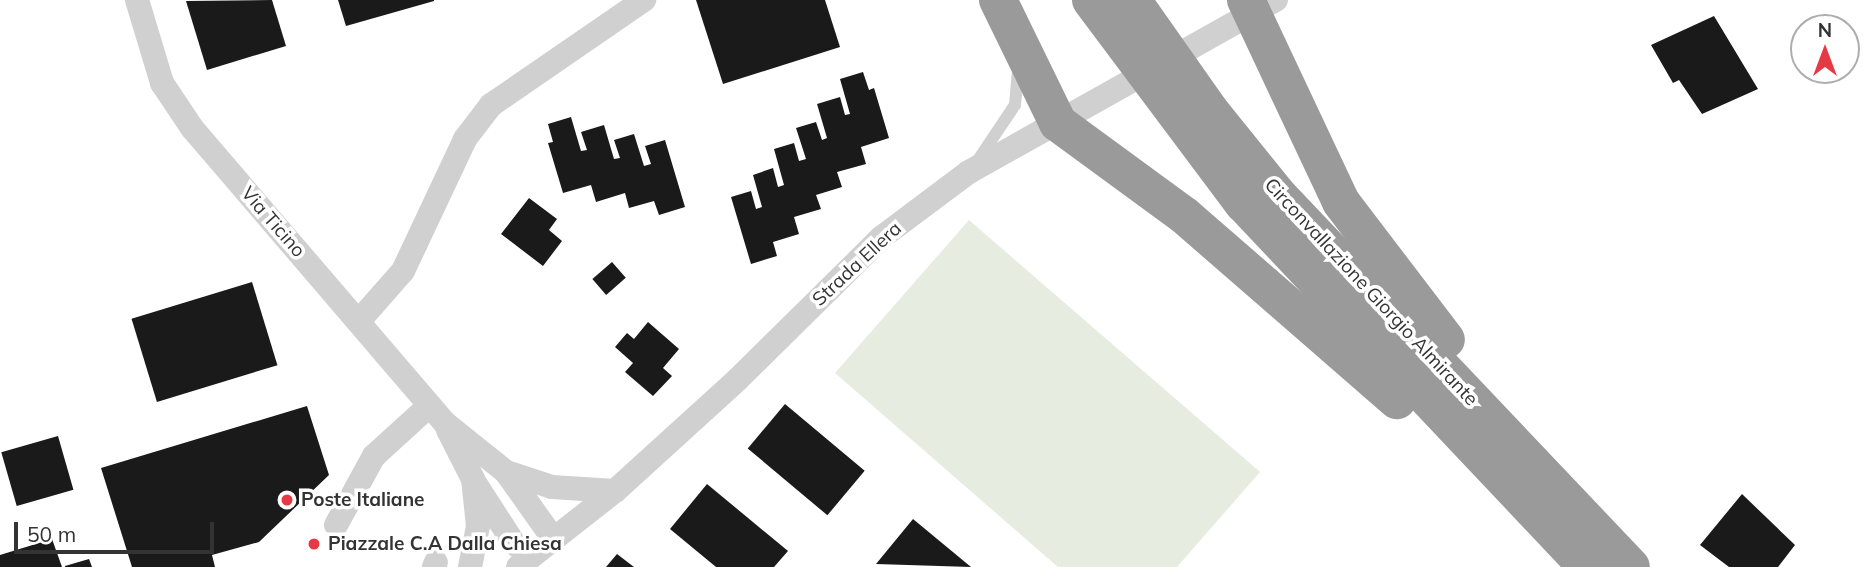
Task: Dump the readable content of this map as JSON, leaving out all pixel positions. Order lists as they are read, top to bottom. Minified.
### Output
{"streets":{"highway":["Circonvallazione Giorgio Almirante"],"street":["Via Ticino","Strada Ellera"]},"places":["Poste Italiane","Piazzale C.A Dalla Chiesa"],"scale_bar":"50 m","north":"top"}
